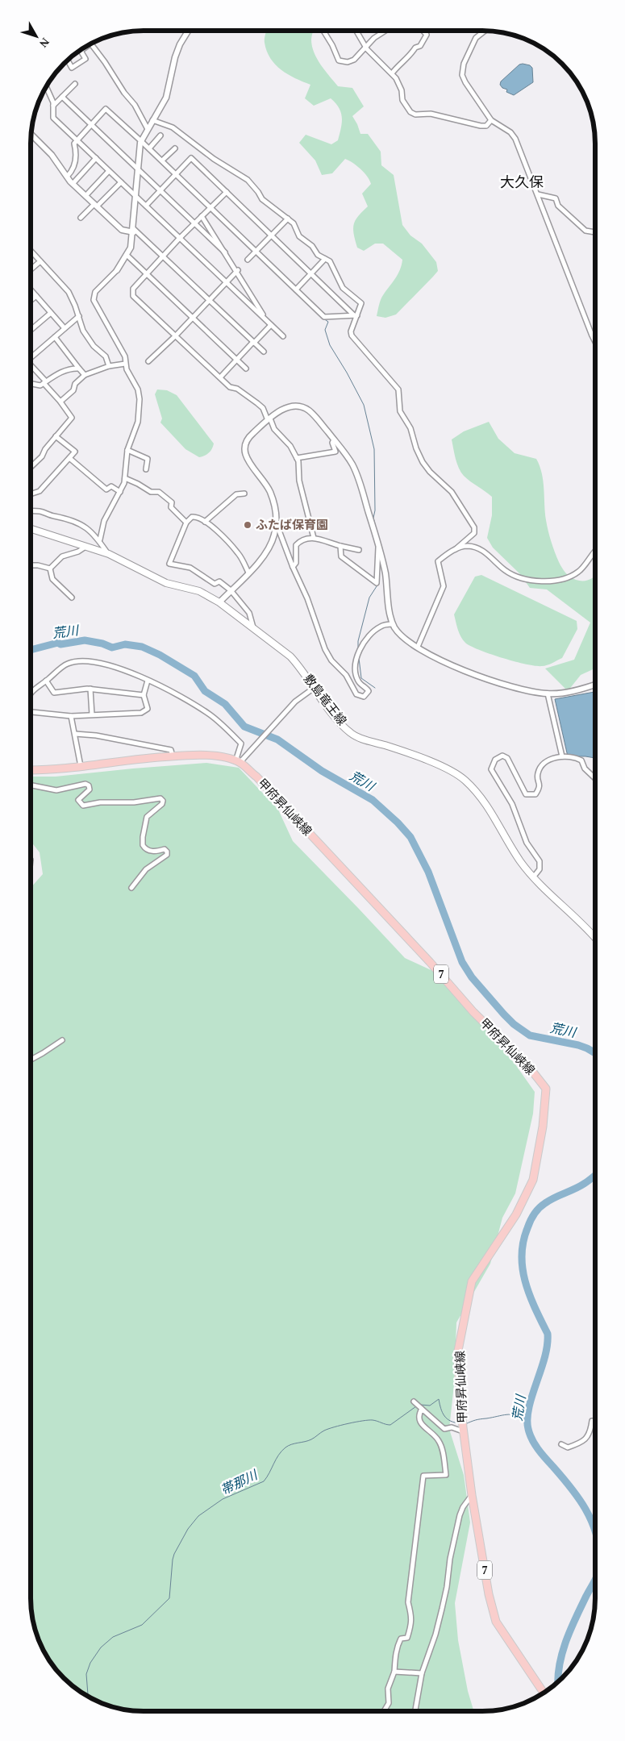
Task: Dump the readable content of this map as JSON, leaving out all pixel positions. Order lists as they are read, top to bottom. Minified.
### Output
{"streets":{"main road":["敷島竜王線","甲府昇仙峡線","7"]},"districts":["大久保"],"water":["荒川","帯那川"],"places":["ふたば保育園"],"north":"bottom right"}
